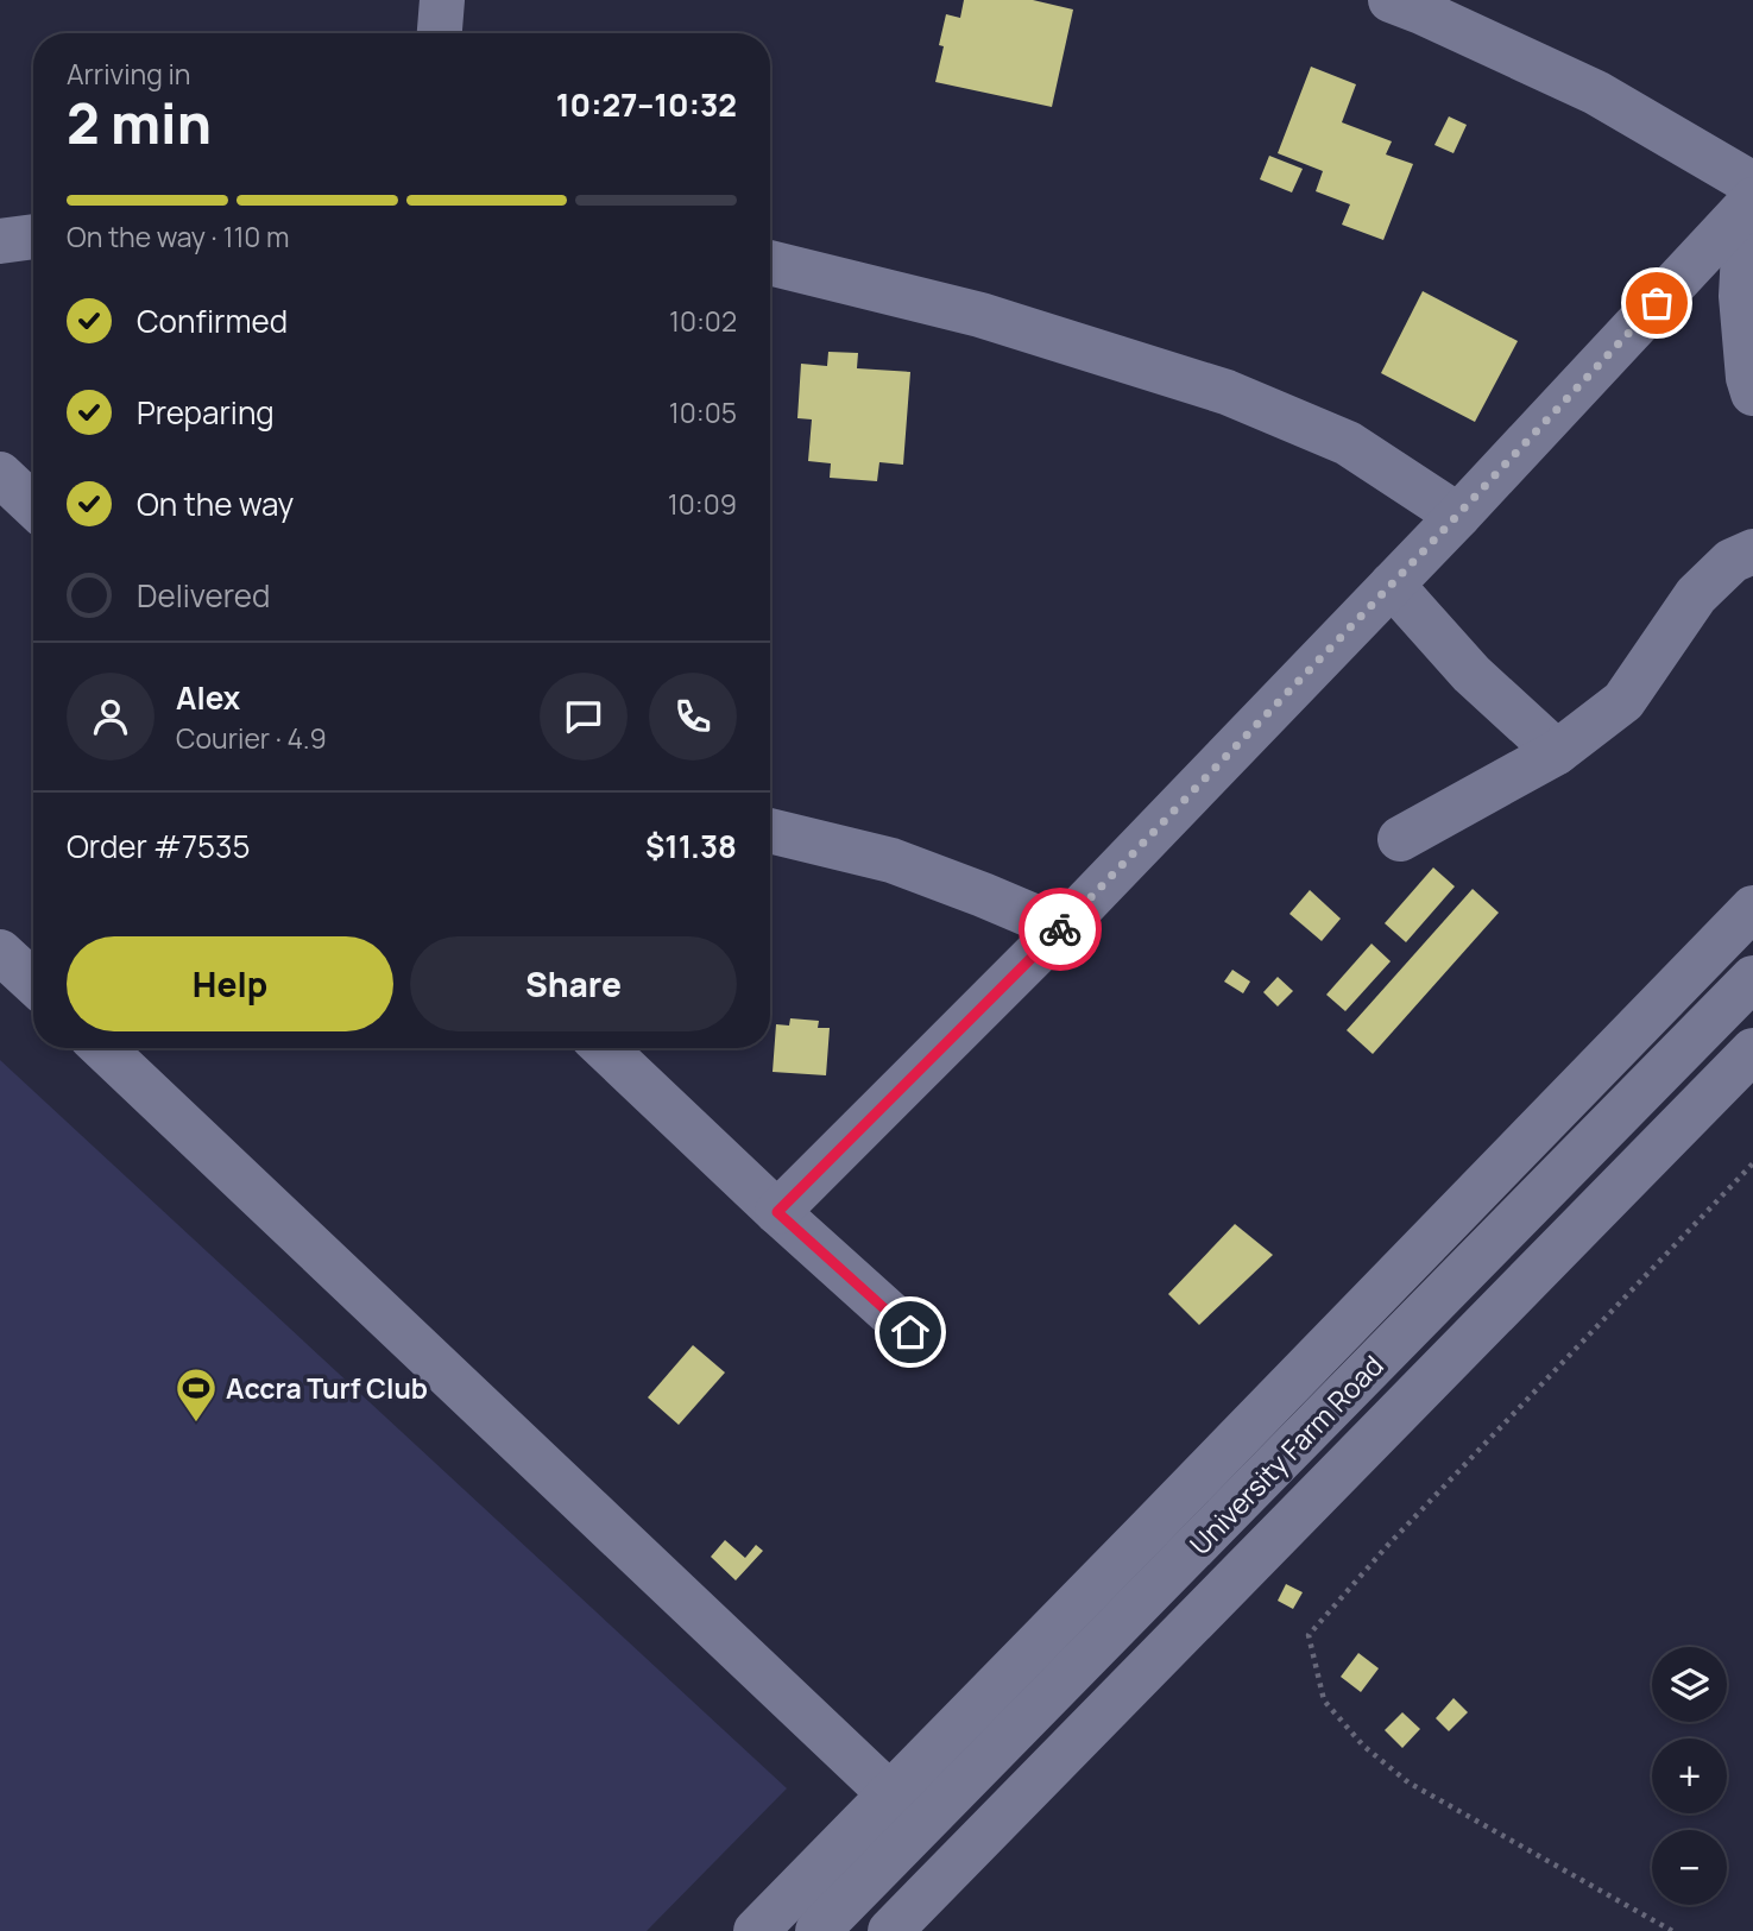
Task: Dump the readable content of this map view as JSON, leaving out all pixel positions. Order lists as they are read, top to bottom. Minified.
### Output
{"streets":{"street":["University Farm Road"]},"places":{"sports":["Accra Turf Club"]},"page":{"heading":["2 min","Arriving in","10:27–10:32"],"panel":["Alex","Courier · 4.9","Order #7535","$11.38"],"bar":"On the way · 110 m","list":[["Confirmed","10:02"],["Preparing","10:05"],["On the way","10:09"],"Delivered"],"buttons":["Help","Share"],"map_buttons":["+","−"]}}
